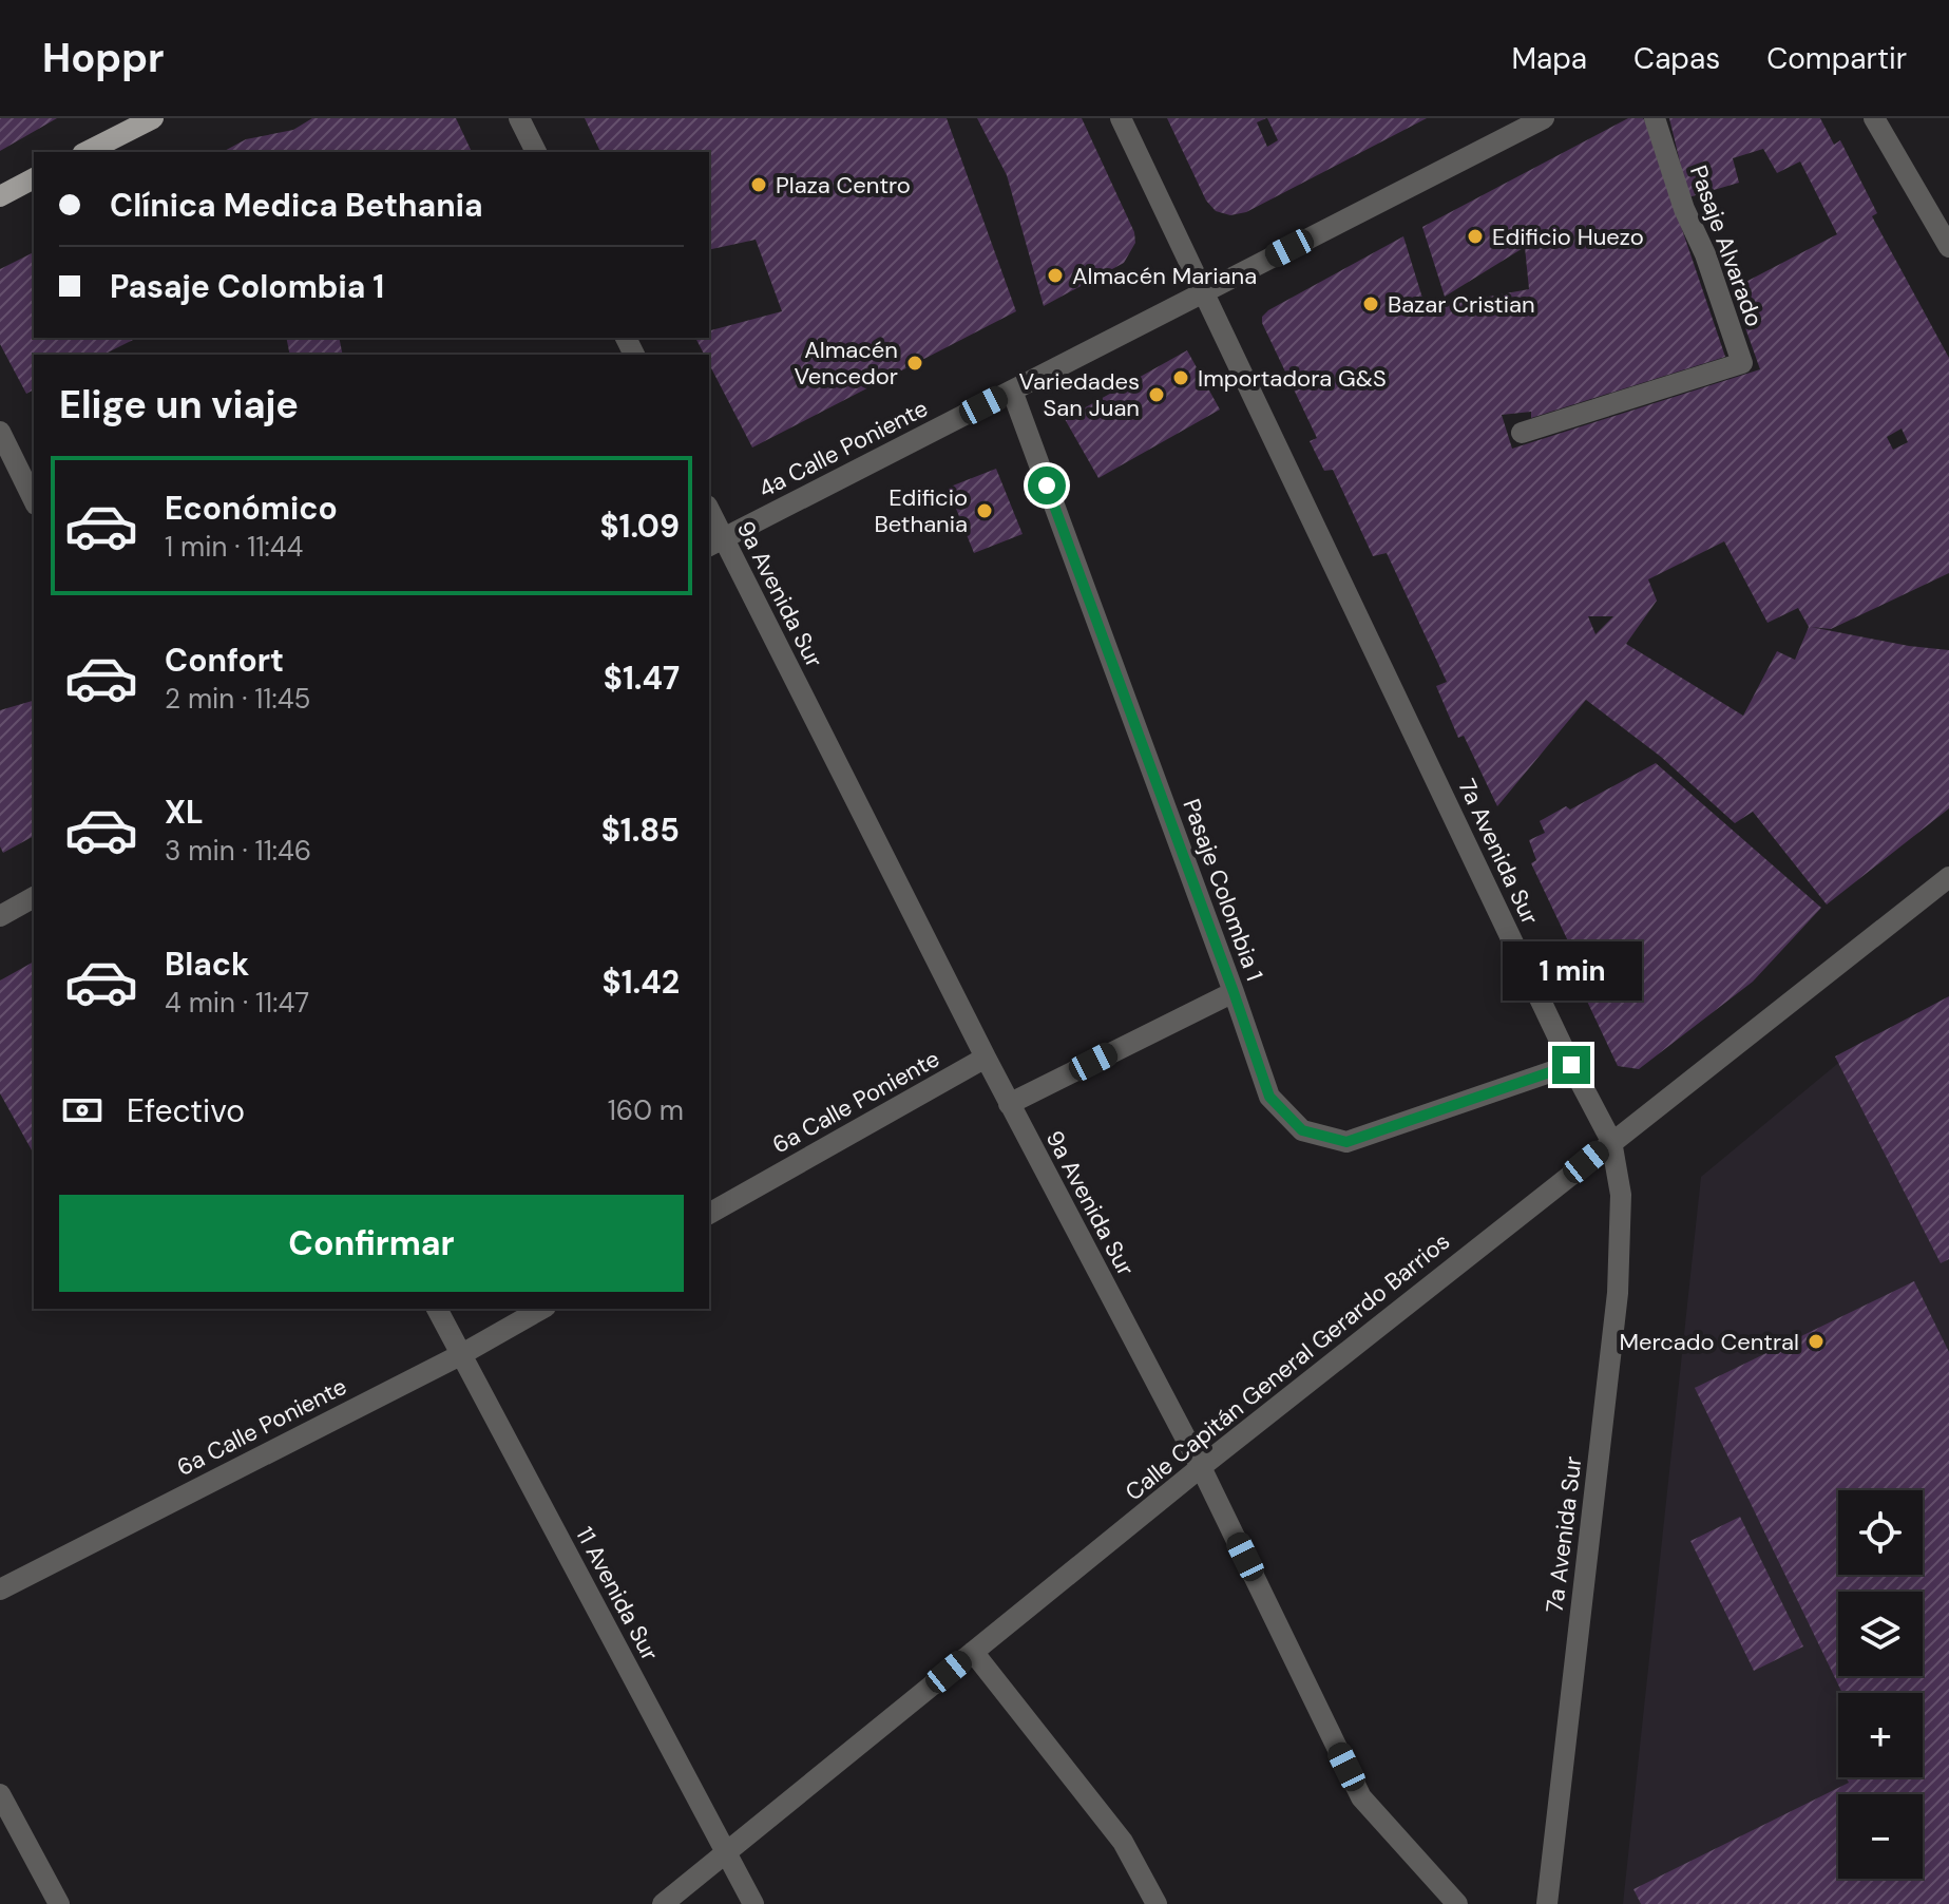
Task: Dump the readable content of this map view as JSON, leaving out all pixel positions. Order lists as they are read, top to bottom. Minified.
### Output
{"streets":{"street":["Pasaje Alvarado","4a Calle Poniente","9a Avenida Sur","7a Avenida Sur","Pasaje Colombia 1","6a Calle Poniente","Calle Capitán General Gerardo Barrios","11 Avenida Sur"]},"crossings":[["4a Calle Poniente","9a Avenida Sur"],["4a Calle Poniente","7a Avenida Sur"],["4a Calle Poniente","Pasaje Colombia 1"],["9a Avenida Sur","6a Calle Poniente"],["9a Avenida Sur","Calle Capitán General Gerardo Barrios"],["7a Avenida Sur","Pasaje Colombia 1"],["7a Avenida Sur","Calle Capitán General Gerardo Barrios"],["6a Calle Poniente","11 Avenida Sur"],["Calle Capitán General Gerardo Barrios","11 Avenida Sur"]],"places":["Plaza Centro","Edificio Huezo","Almacén Mariana","Bazar Cristian","Almacén Vencedor","Importadora G&S","Variedades San Juan","Edificio Bethania","Mercado Central"],"page":{"header":"Hoppr","nav":["Mapa","Capas","Compartir"],"banner":["Clínica Medica Bethania","Pasaje Colombia 1"],"heading":"Elige un viaje","list":[{"name":"Económico","note":"1 min · 11:44","value":"$1.09"},{"name":"Confort","note":"2 min · 11:45","value":"$1.47"},{"name":"XL","note":"3 min · 11:46","value":"$1.85"},{"name":"Black","note":"4 min · 11:47","value":"$1.42"}],"bubble":"1 min","pay":["Efectivo","160 m"],"buttons":"Confirmar","map_buttons":["+","−"]}}
